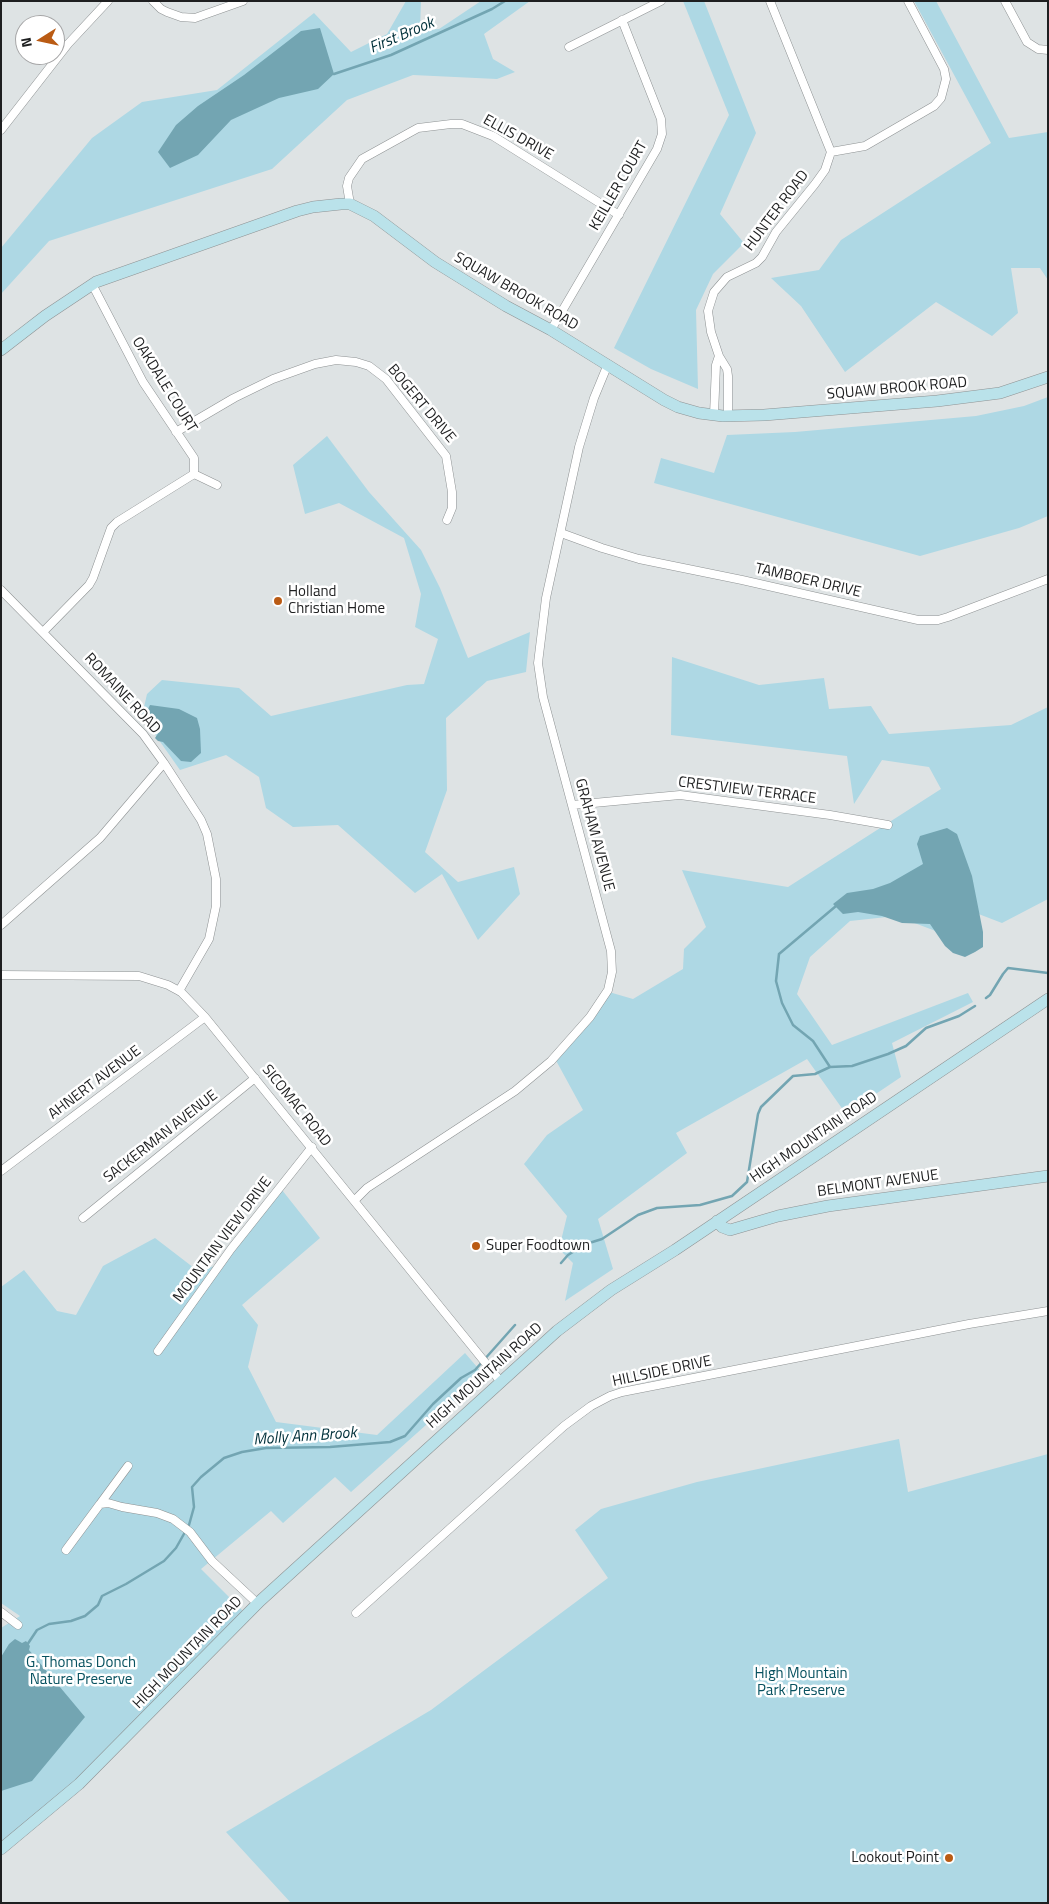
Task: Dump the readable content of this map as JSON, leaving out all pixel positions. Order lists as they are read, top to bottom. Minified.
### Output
{"streets":{"street":["ELLIS DRIVE","KEILLER COURT","HUNTER ROAD","SQUAW BROOK ROAD","OAKDALE COURT","BOGERT DRIVE","TAMBOER DRIVE","ROMAINE ROAD","CRESTVIEW TERRACE","GRAHAM AVENUE","AHNERT AVENUE","SICOMAC ROAD","SACKERMAN AVENUE","HIGH MOUNTAIN ROAD","BELMONT AVENUE","MOUNTAIN VIEW DRIVE","HILLSIDE DRIVE"]},"crossings":[["ELLIS DRIVE","KEILLER COURT"],["ELLIS DRIVE","SQUAW BROOK ROAD"],["KEILLER COURT","SQUAW BROOK ROAD"],["HUNTER ROAD","SQUAW BROOK ROAD"],["SQUAW BROOK ROAD","GRAHAM AVENUE"],["OAKDALE COURT","BOGERT DRIVE"],["TAMBOER DRIVE","GRAHAM AVENUE"],["ROMAINE ROAD","SICOMAC ROAD"],["CRESTVIEW TERRACE","GRAHAM AVENUE"],["GRAHAM AVENUE","SICOMAC ROAD"],["AHNERT AVENUE","SICOMAC ROAD"],["SICOMAC ROAD","SACKERMAN AVENUE"],["SICOMAC ROAD","HIGH MOUNTAIN ROAD"],["SICOMAC ROAD","MOUNTAIN VIEW DRIVE"],["HIGH MOUNTAIN ROAD","BELMONT AVENUE"]],"water":["First Brook","Molly Ann Brook"],"parks":["G. Thomas Donch Nature Preserve","High Mountain Park Preserve"],"places":["Holland Christian Home","Super Foodtown","Lookout Point"],"north":"left"}
